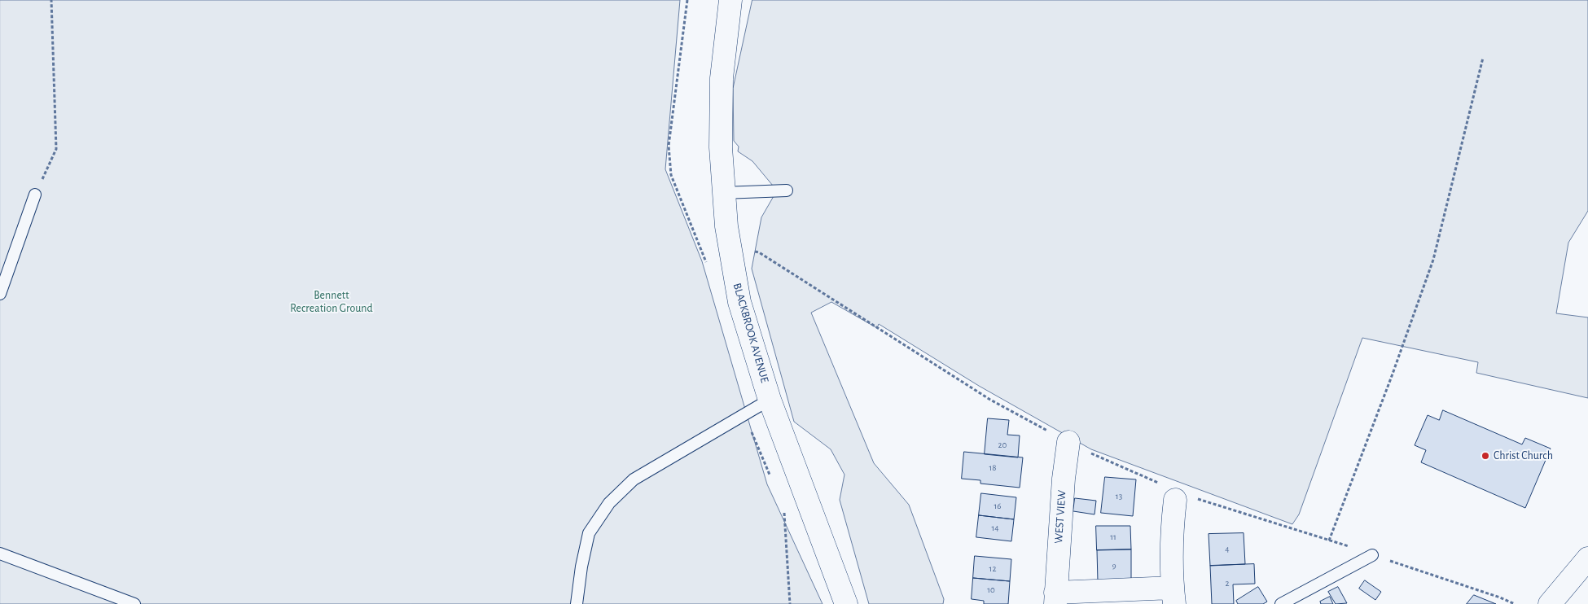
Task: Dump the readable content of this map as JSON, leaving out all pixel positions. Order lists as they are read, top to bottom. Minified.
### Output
{"streets":{"street":["BLACKBROOK AVENUE","WEST VIEW"]},"parks":["Bennett Recreation Ground"],"places":["Christ Church"],"house_numbers":["20","18","13","16","14","11","4","9","12","2","10"]}
